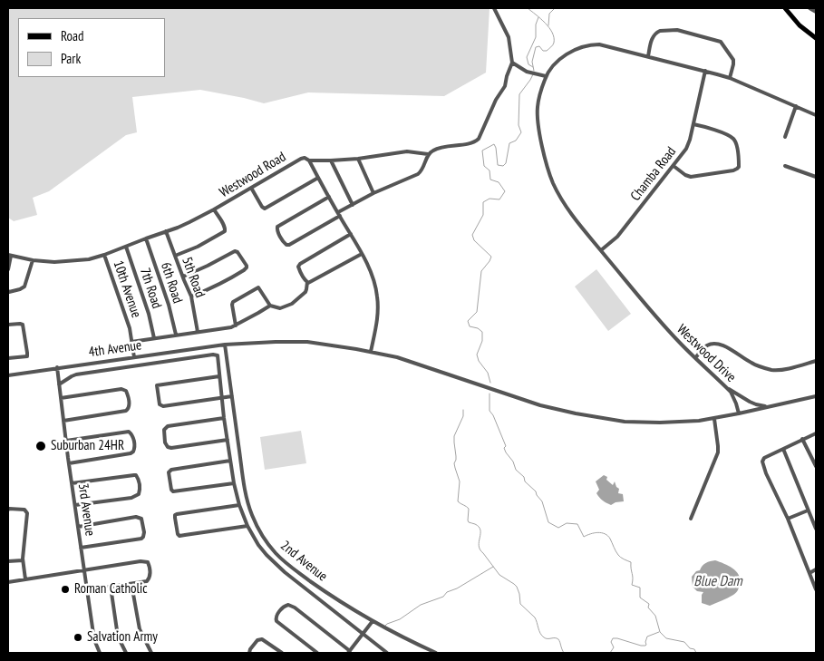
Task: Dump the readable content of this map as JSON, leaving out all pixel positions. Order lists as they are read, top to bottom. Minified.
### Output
{"streets":{"street":["Chamba Road","Westwood Road","5th Road","6th Road","7th Road","10th Avenue","4th Avenue","Westwood Drive","3rd Avenue","2nd Avenue"]},"crossings":[["Chamba Road","Westwood Drive"],["Westwood Road","5th Road"],["Westwood Road","6th Road"],["Westwood Road","7th Road"],["Westwood Road","10th Avenue"],["Westwood Road","4th Avenue"],["10th Avenue","4th Avenue"],["4th Avenue","Westwood Drive"],["4th Avenue","3rd Avenue"],["4th Avenue","2nd Avenue"]],"water":["Blue Dam"],"places":["Suburban 24HR","Roman Catholic","Salvation Army"],"legend":["Road","Park"]}
